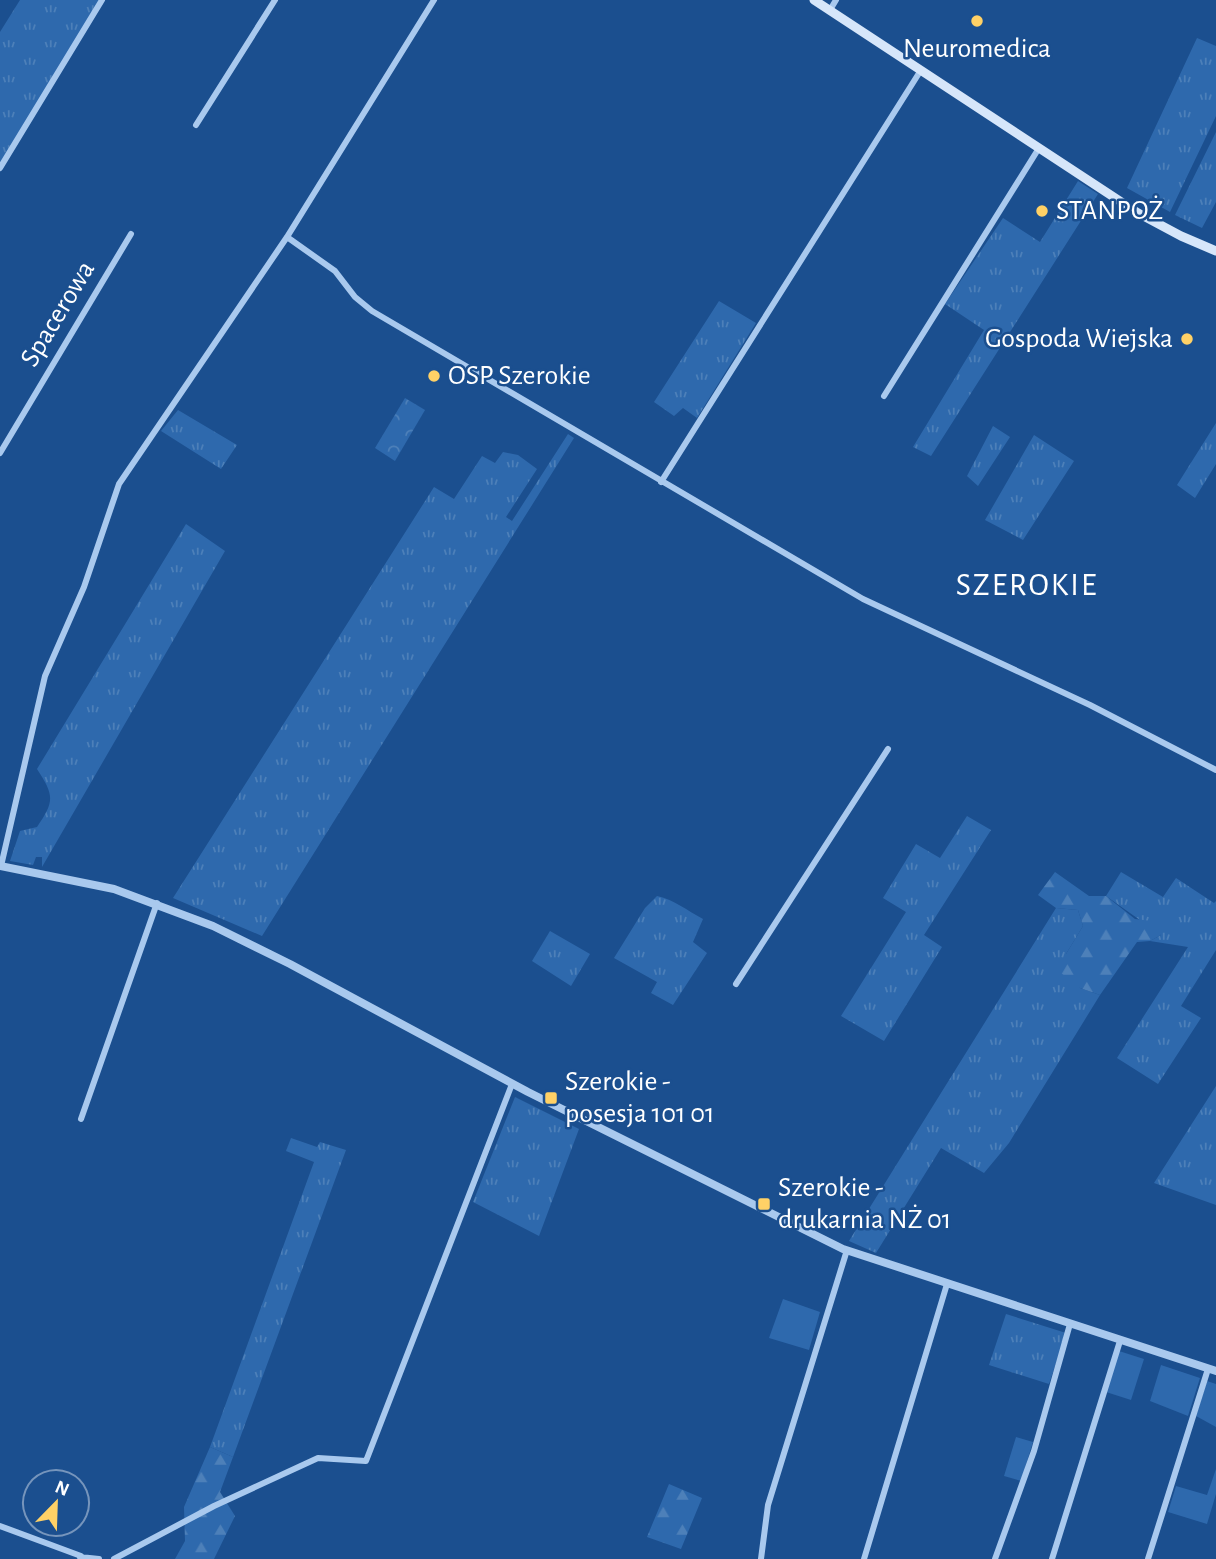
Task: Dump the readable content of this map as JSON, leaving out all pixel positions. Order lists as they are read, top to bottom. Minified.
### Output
{"streets":{"street":["Spacerowa"]},"districts":["SZEROKIE"],"places":{"other":["Neuromedica","STANPOŻ","Gospoda Wiejska","OSP Szerokie"],"transit":["Szerokie - posesja 101 01","Szerokie - drukarnia NŻ 01"]},"north":"top right"}
